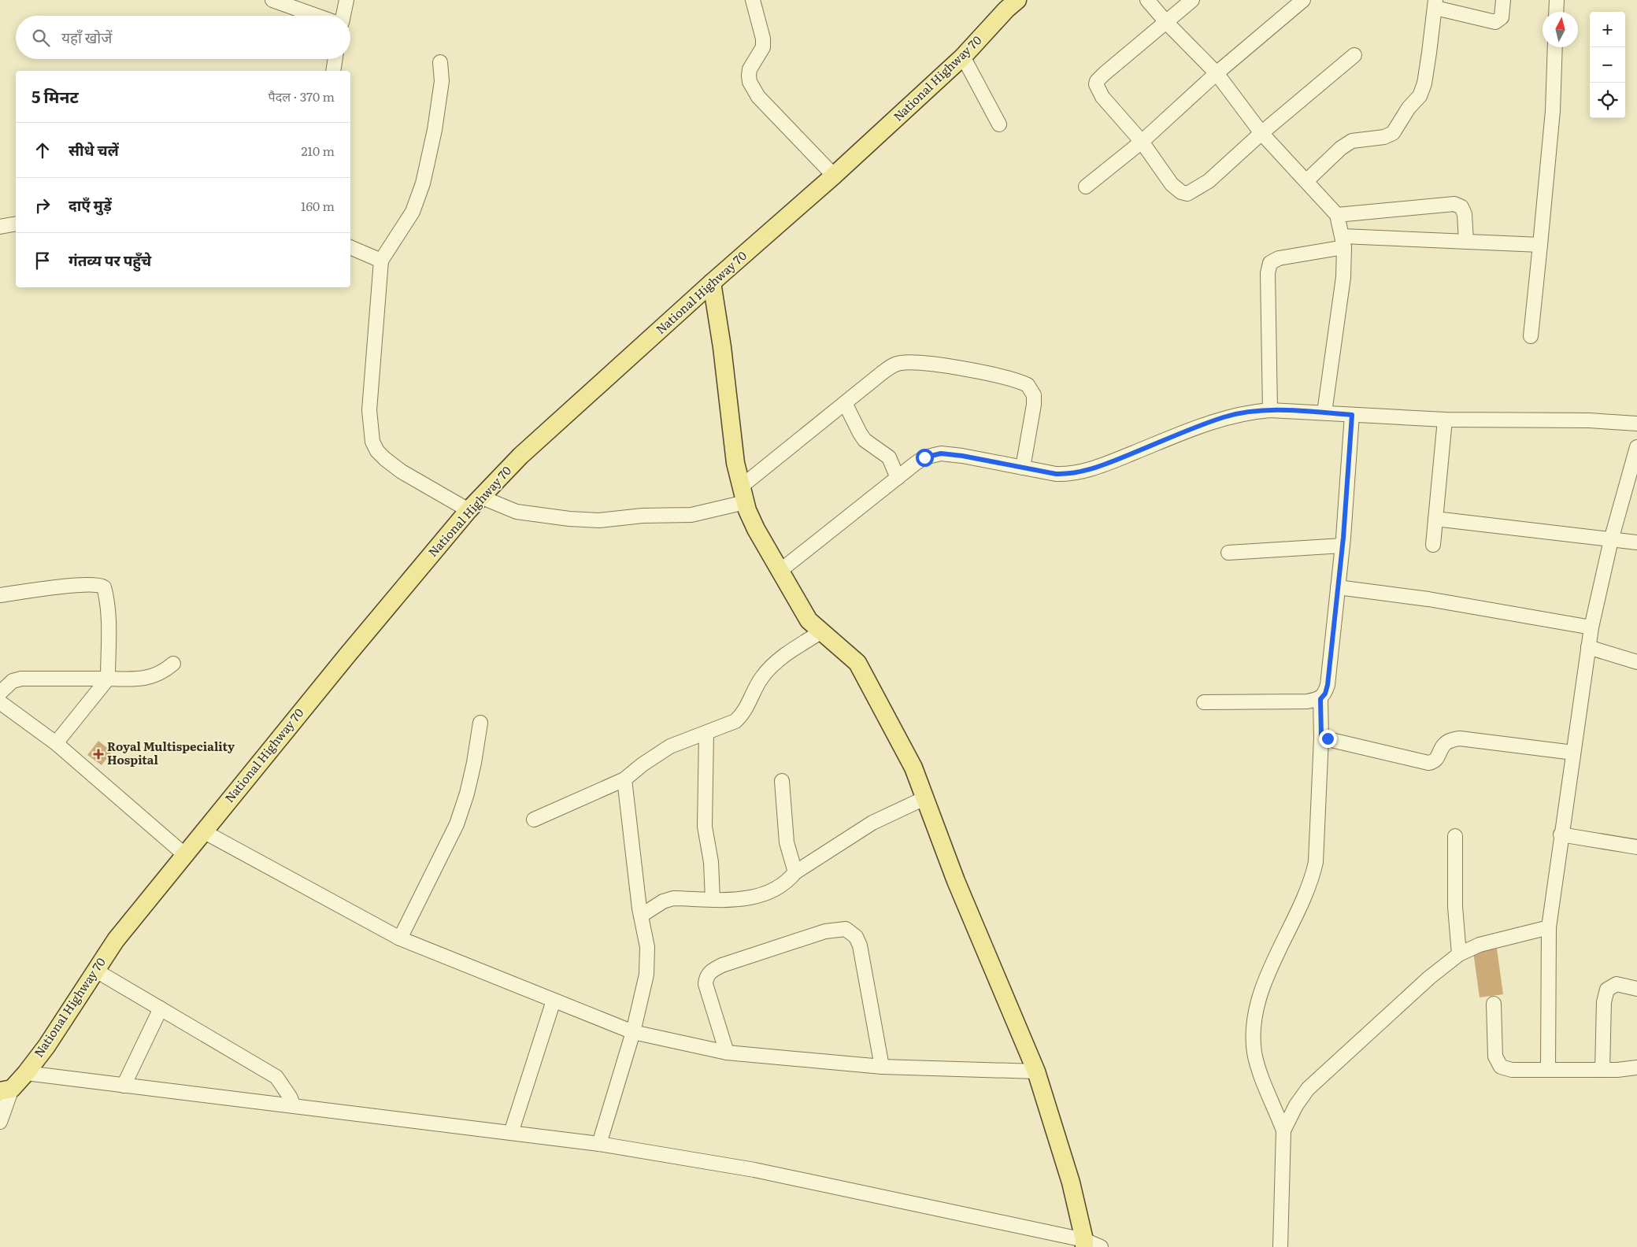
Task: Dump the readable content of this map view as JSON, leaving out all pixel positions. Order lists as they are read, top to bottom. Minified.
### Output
{"streets":{"main road":["National Highway 70"]},"places":{"health":["Royal Multispeciality Hospital"]},"north":"top","page":{"map_buttons":["+","−"],"search":"यहाँ खोजें","heading":["5 मिनट","पैदल · 370 m"],"list":[["सीधे चलें","210 m"],["दाएँ मुड़ें","160 m"],"गंतव्य पर पहुँचे"]}}
